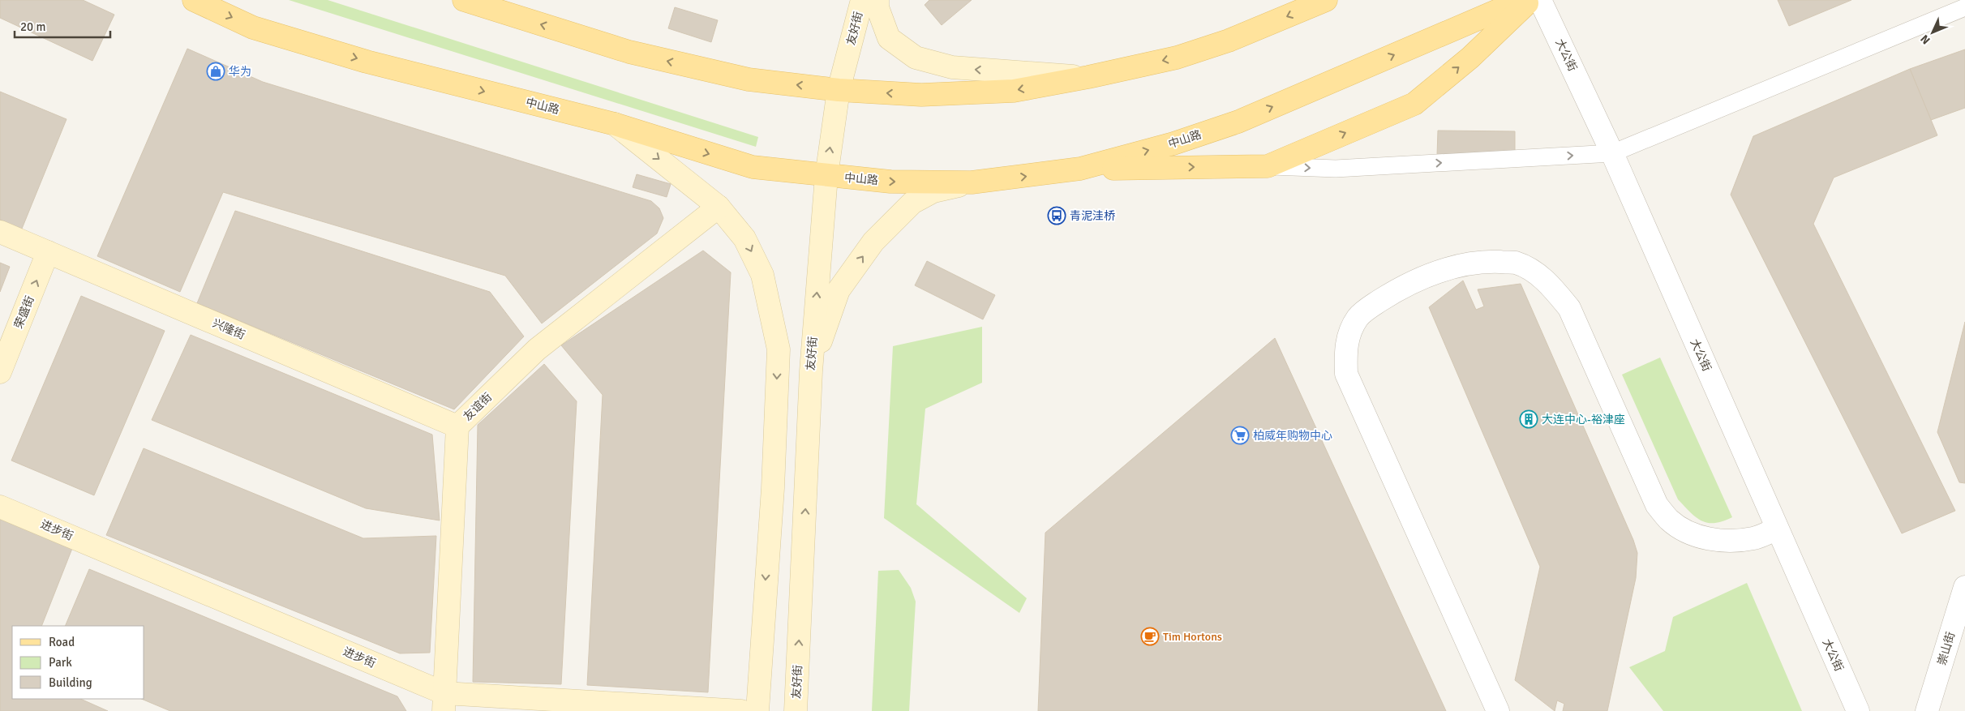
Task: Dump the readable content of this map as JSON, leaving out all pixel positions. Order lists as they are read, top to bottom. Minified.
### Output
{"streets":{"main road":["中山路"],"street":["友好街","大公街","荣盛街","兴隆街","友谊街","进步街","崇山街"]},"crossings":[["友好街","中山路"],["荣盛街","兴隆街"],["兴隆街","友谊街"],["友谊街","进步街"]],"one_way":["荣盛街"],"places":{"shop":["华为"],"bus stop":["青泥洼桥"],"building":["大连中心-裕津座"],"supermarket":["柏威年购物中心"],"cafe":["Tim Hortons"]},"legend":["Road","Park","Building"],"scale_bar":"20 m","north":"bottom left"}
